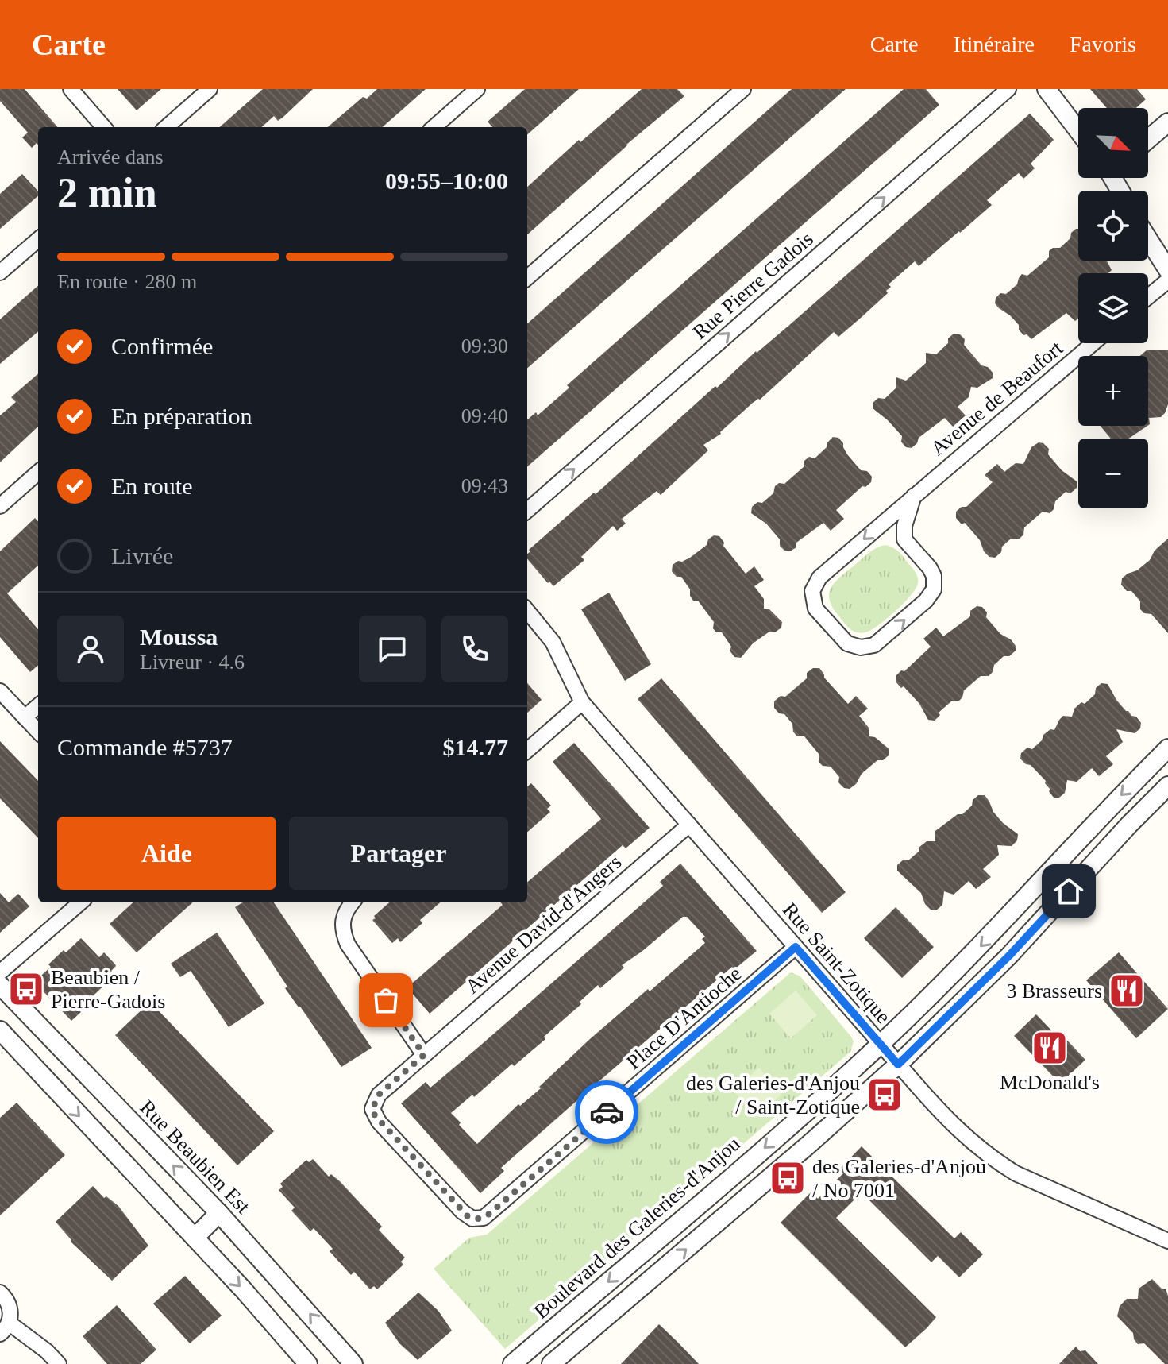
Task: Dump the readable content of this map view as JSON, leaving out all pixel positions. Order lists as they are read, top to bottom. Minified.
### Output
{"streets":{"street":["Rue Pierre Gadois","Avenue de Beaufort","Avenue David-d'Angers","Rue Saint-Zotique","Place D'Antioche","Rue Beaubien Est","Boulevard des Galeries-d'Anjou"]},"crossings":[["Avenue David-d'Angers","Rue Saint-Zotique"],["Avenue David-d'Angers","Place D'Antioche"],["Rue Saint-Zotique","Place D'Antioche"],["Rue Saint-Zotique","Boulevard des Galeries-d'Anjou"]],"one_way":["Rue Pierre Gadois"],"places":{"bus stop":["Beaubien / Pierre-Gadois","des Galeries-d'Anjou / Saint-Zotique","des Galeries-d'Anjou / No 7001"],"restaurant":["3 Brasseurs","McDonald's"]},"north":"bottom right","page":{"header":"Carte","nav":["Carte","Itinéraire","Favoris"],"map_buttons":["+","−"],"heading":["2 min","Arrivée dans","09:55–10:00"],"panel":["Moussa","Livreur · 4.6","Commande #5737","$14.77"],"bar":"En route · 280 m","list":[["Confirmée","09:30"],["En préparation","09:40"],["En route","09:43"],"Livrée"],"buttons":["Aide","Partager"]}}
